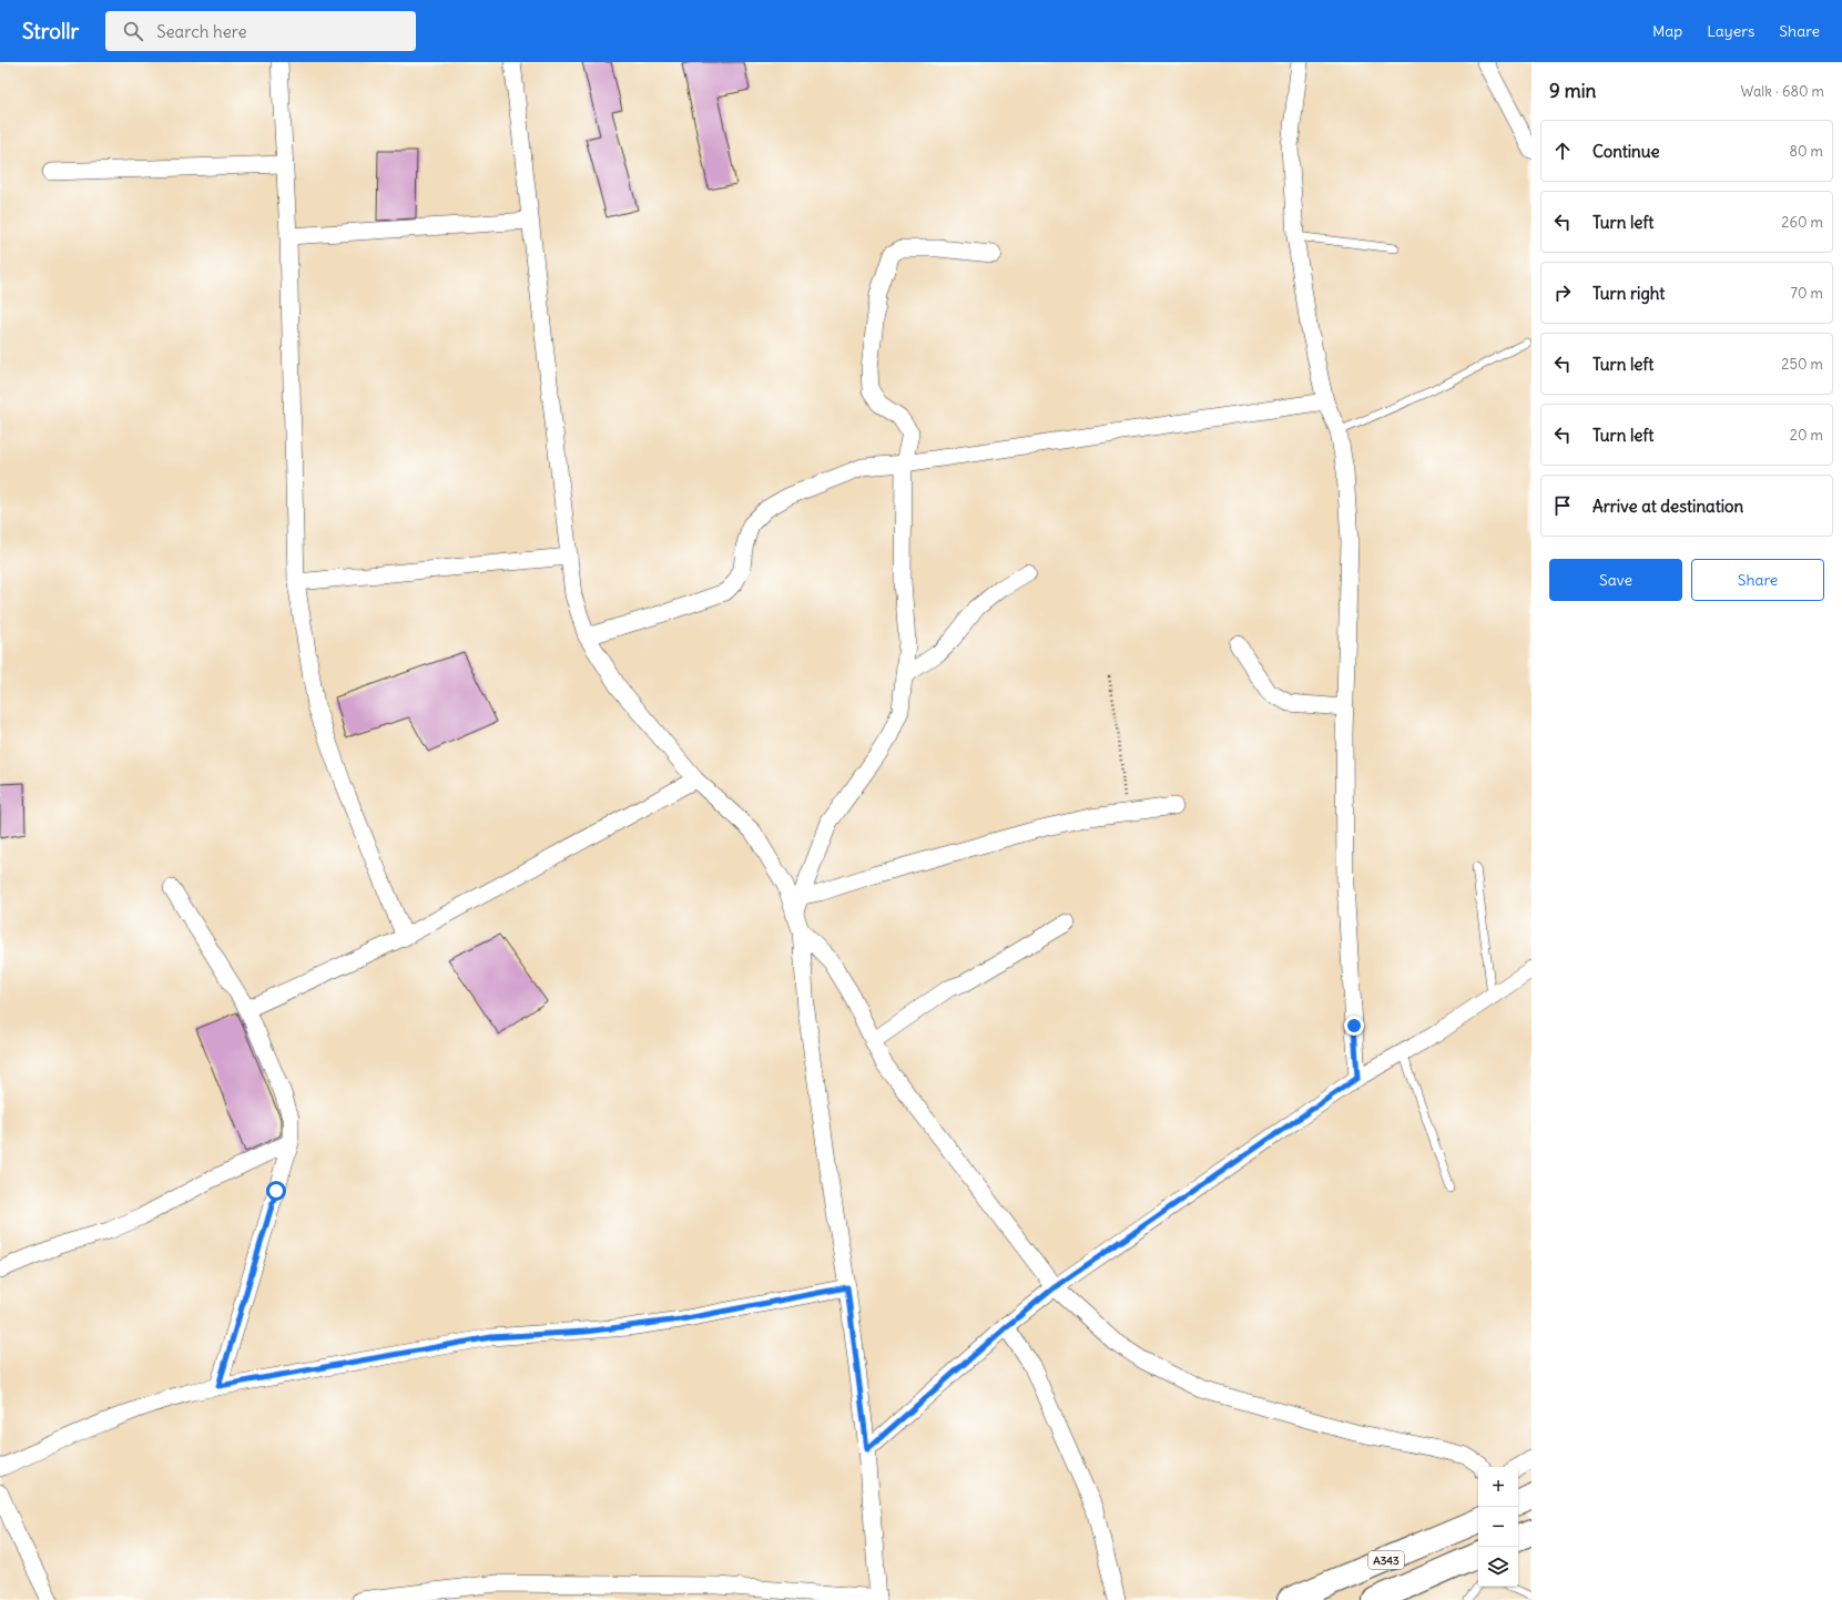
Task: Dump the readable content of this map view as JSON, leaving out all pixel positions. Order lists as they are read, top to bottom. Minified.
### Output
{"streets":{"highway":["A343"]},"page":{"header":"Strollr","search":"Search here","nav":["Map","Layers","Share"],"heading":["9 min","Walk · 680 m"],"list":[["Continue","80 m"],["Turn left","260 m"],["Turn right","70 m"],["Turn left","250 m"],["Turn left","20 m"],"Arrive at destination"],"buttons":["Save","Share"],"map_buttons":["+","−"]}}
